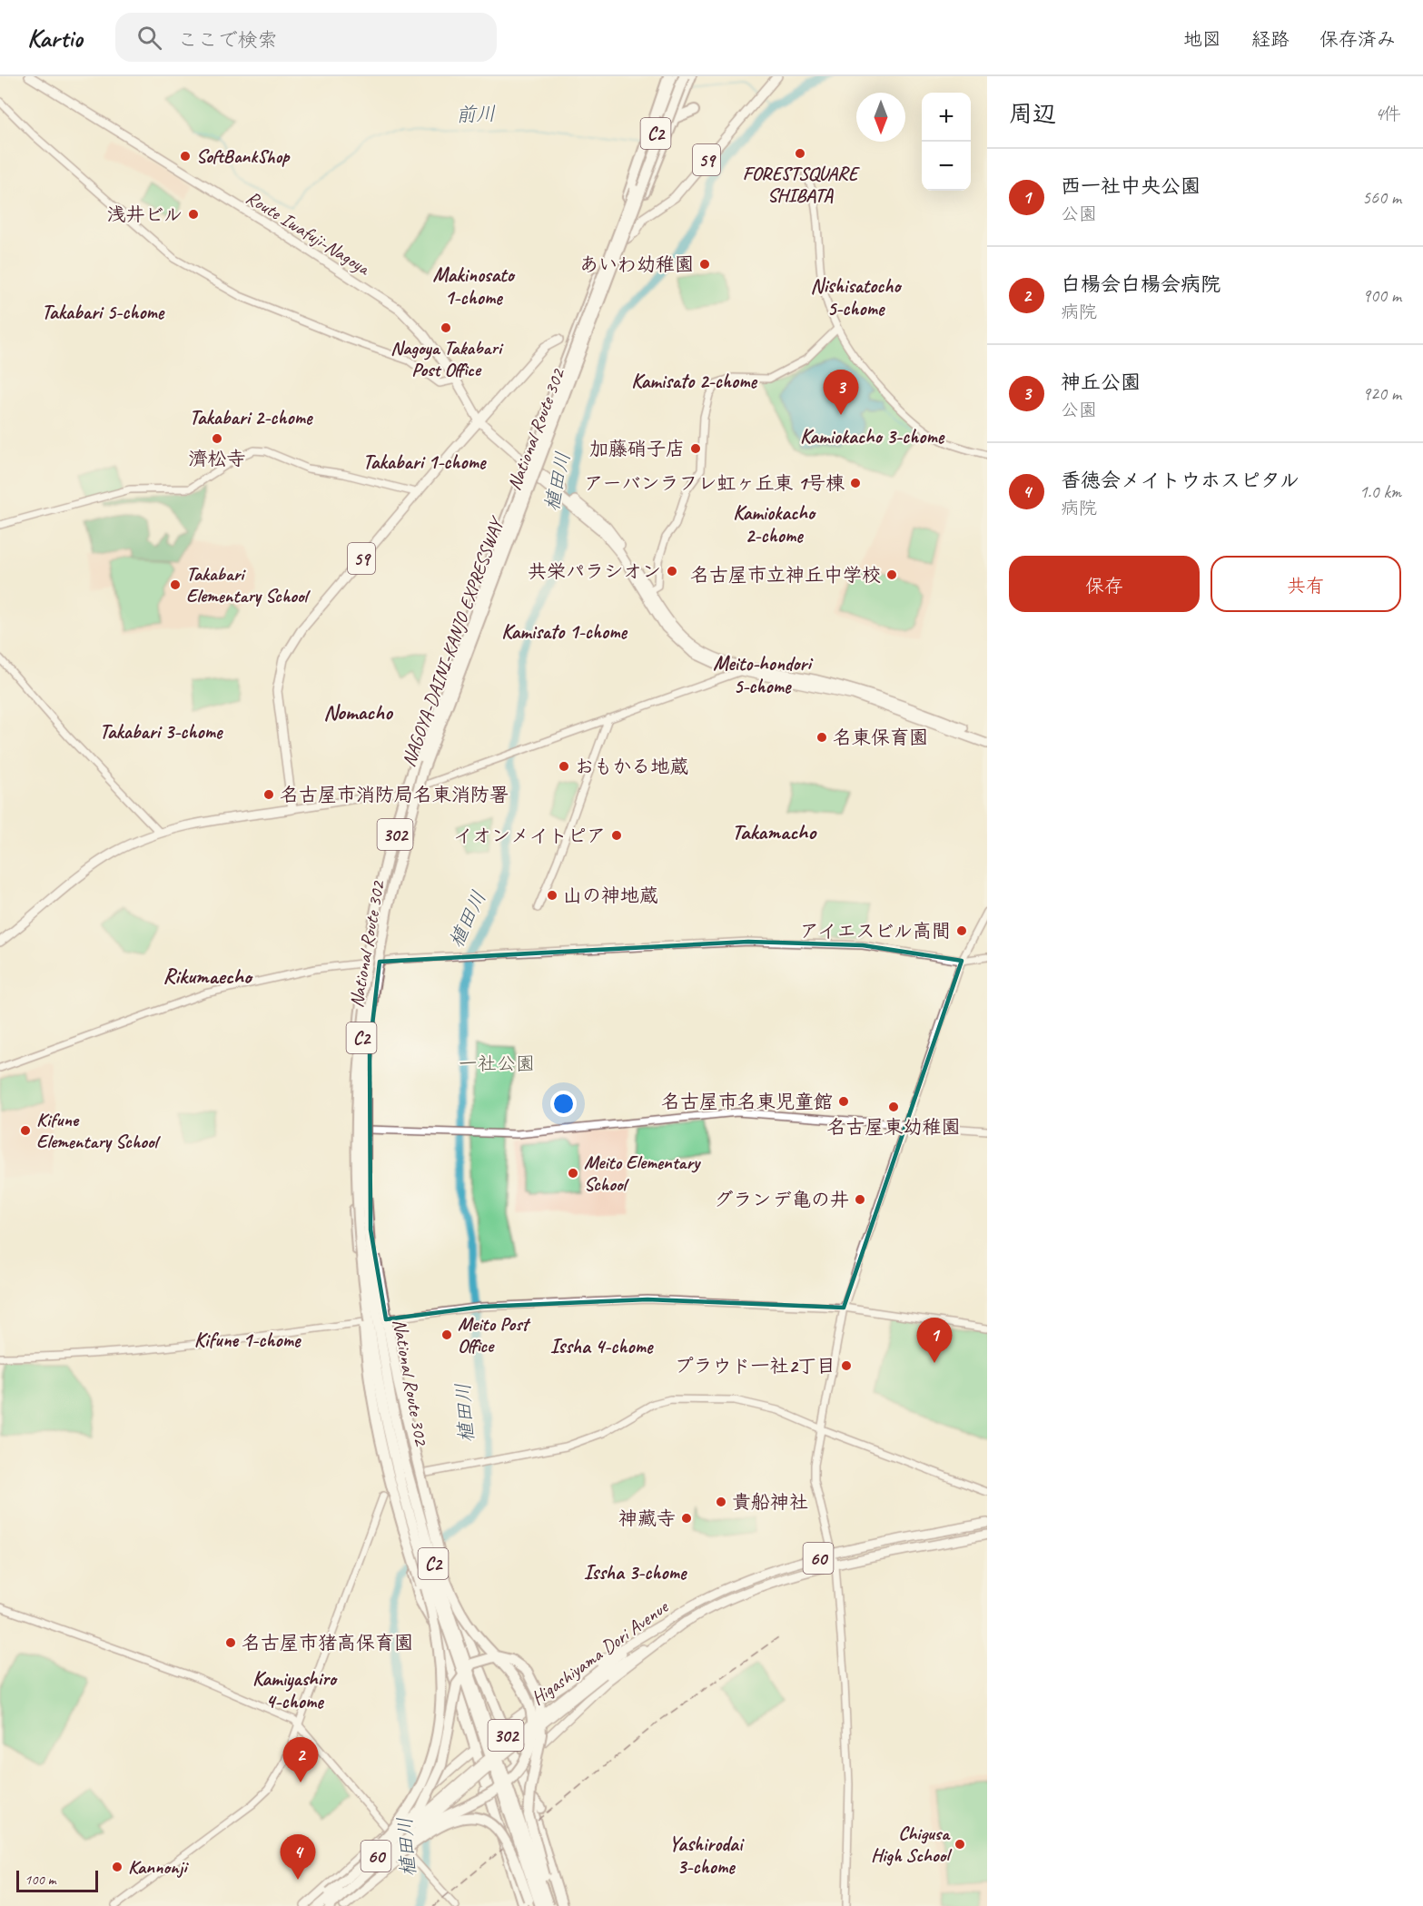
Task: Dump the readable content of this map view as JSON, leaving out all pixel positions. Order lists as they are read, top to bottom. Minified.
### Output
{"streets":{"highway":["C2","National Route 302","NAGOYA-DAINI-KANJO EXPRESSWAY","302"],"main road":["59","Route Iwafuji-Nagoya","60","Higashiyama Dori Avenue"]},"crossings":[["59","Route Iwafuji-Nagoya"],["59","National Route 302"],["Route Iwafuji-Nagoya","National Route 302"],["National Route 302","302"],["National Route 302","60"],["302","60"],["60","Higashiyama Dori Avenue"]],"districts":["Makinosato 1-chome","Nishisatocho 5-chome","Takabari 5-chome","Kamisato 2-chome","Takabari 2-chome","Kamiokacho 3-chome","Takabari 1-chome","Kamiokacho 2-chome","Kamisato 1-chome","Meito-hondori 5-chome","Nomacho","Takabari 3-chome","Takamacho","Rikumaecho","Kifune 1-chome","Issha 4-chome","Issha 3-chome","Kamiyashiro 4-chome","Yashirodai 3-chome"],"water":["前川","植田川"],"parks":["一社公園"],"places":["FORESTSQUARE SHIBATA","SoftBankShop","浅井ビル","あいわ幼稚園","Nagoya Takabari Post Office","濟松寺","加藤硝子店","アーバンラフレ虹ヶ丘東 1号棟","共栄パラシオン","名古屋市立神丘中学校","Takabari Elementary School","名東保育園","おもかる地蔵","名古屋市消防局名東消防署","イオンメイトピア","山の神地蔵","アイエスビル高間","名古屋市名東児童館","名古屋東幼稚園","Kifune Elementary School","Meito Elementary School","グランデ亀の井","Meito Post Office","プラウド一社2丁目","貴船神社","神藏寺","名古屋市猪高保育園","Chigusa High School","Kannonji"],"scale_bar":"100 m","north":"bottom","page":{"header":"Kartio","search":"ここで検索","nav":["地図","経路","保存済み"],"heading":["周辺","4件"],"map_buttons":["+","−"],"list":[{"mark":"1","name":"西一社中央公園","note":"公園","value":"560 m"},{"mark":"2","name":"白楊会白楊会病院","note":"病院","value":"900 m"},{"mark":"3","name":"神丘公園","note":"公園","value":"920 m"},{"mark":"4","name":"香徳会メイトウホスピタル","note":"病院","value":"1.0 km"}],"pins":["3","1","2","4"],"buttons":["保存","共有"],"scale":"100 m"}}
